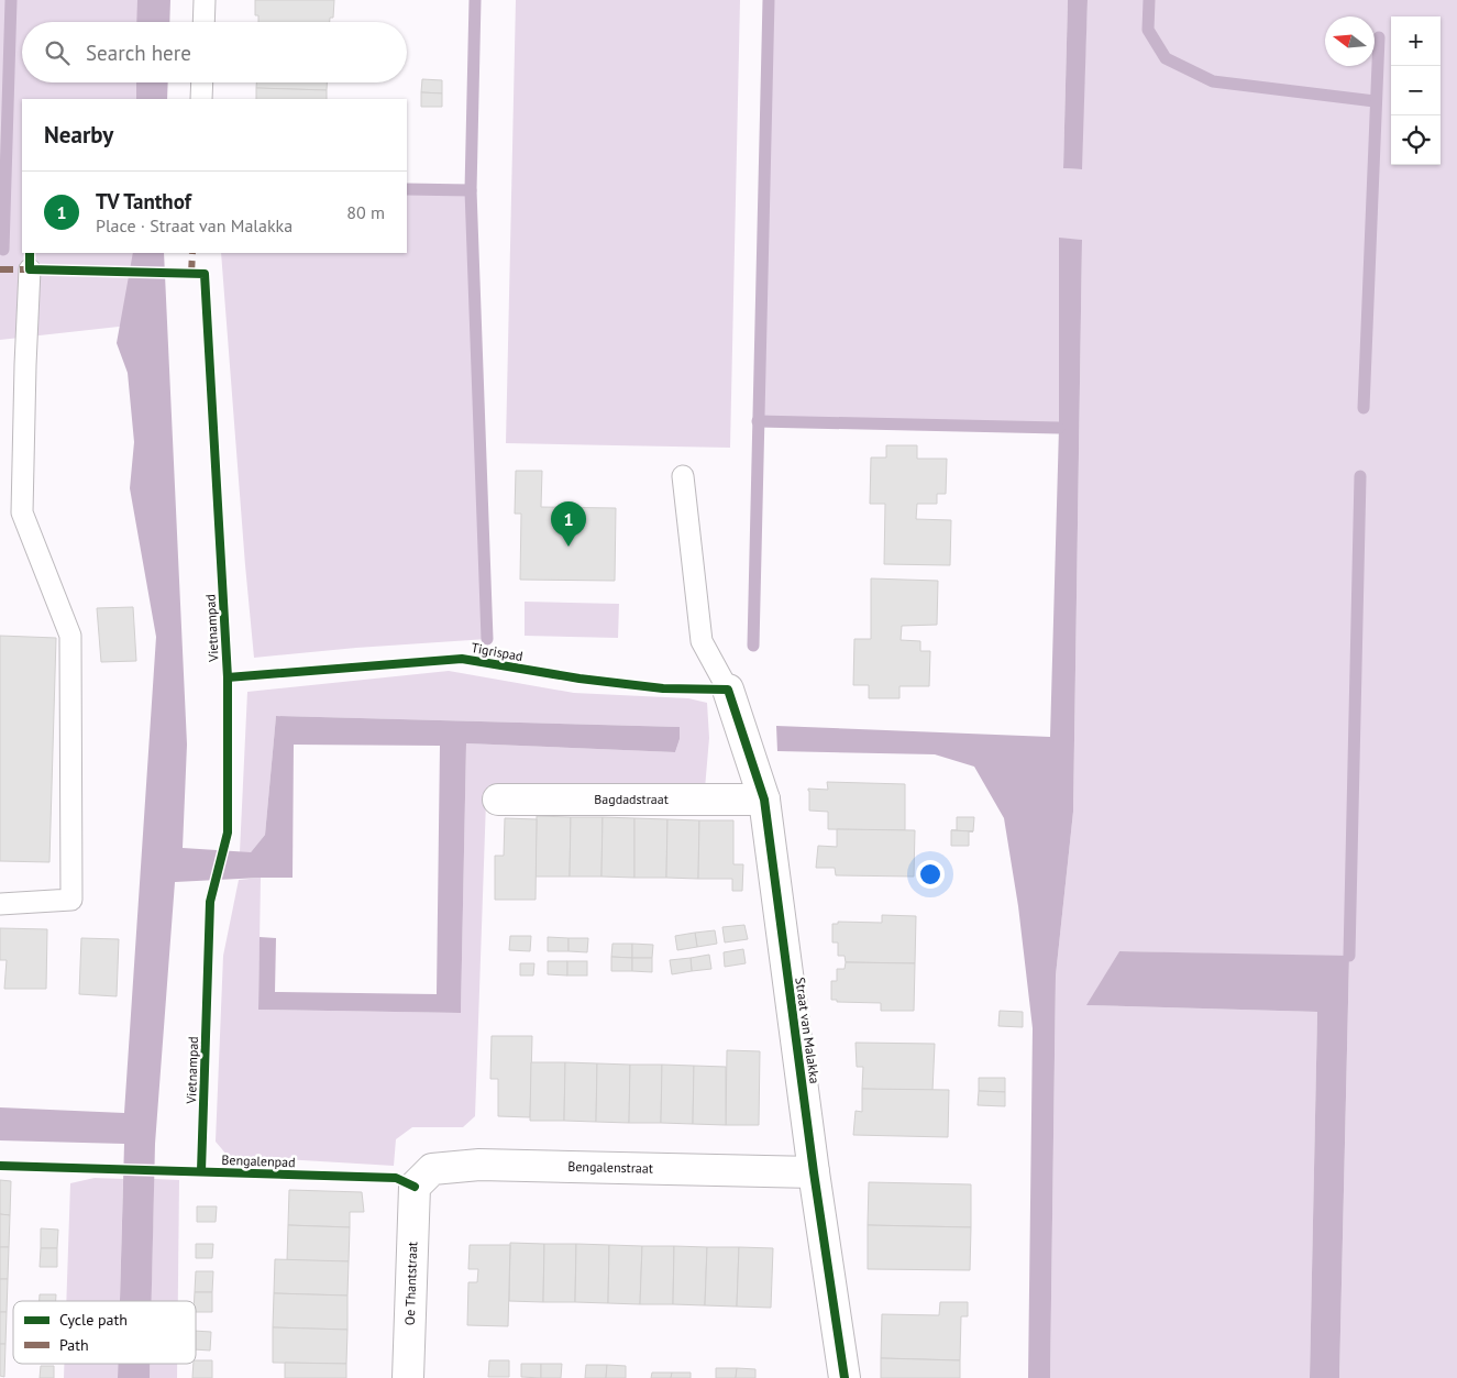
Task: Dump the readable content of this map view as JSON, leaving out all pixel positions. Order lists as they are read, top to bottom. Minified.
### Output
{"streets":{"street":["Bagdadstraat","Straat van Malakka","Bengalenstraat","Oe Thantstraat"],"cycle path":["Vietnampad","Tigrispad","Bengalenpad"]},"crossings":[["Bagdadstraat","Straat van Malakka"],["Straat van Malakka","Bengalenstraat"],["Bengalenstraat","Oe Thantstraat"]],"legend":["Cycle path","Path"],"north":"left","page":{"map_buttons":["+","−"],"search":"Search here","heading":"Nearby","list":[{"mark":"1","name":"TV Tanthof","note":"Place · Straat van Malakka","value":"80 m"}],"pins":"1"}}
